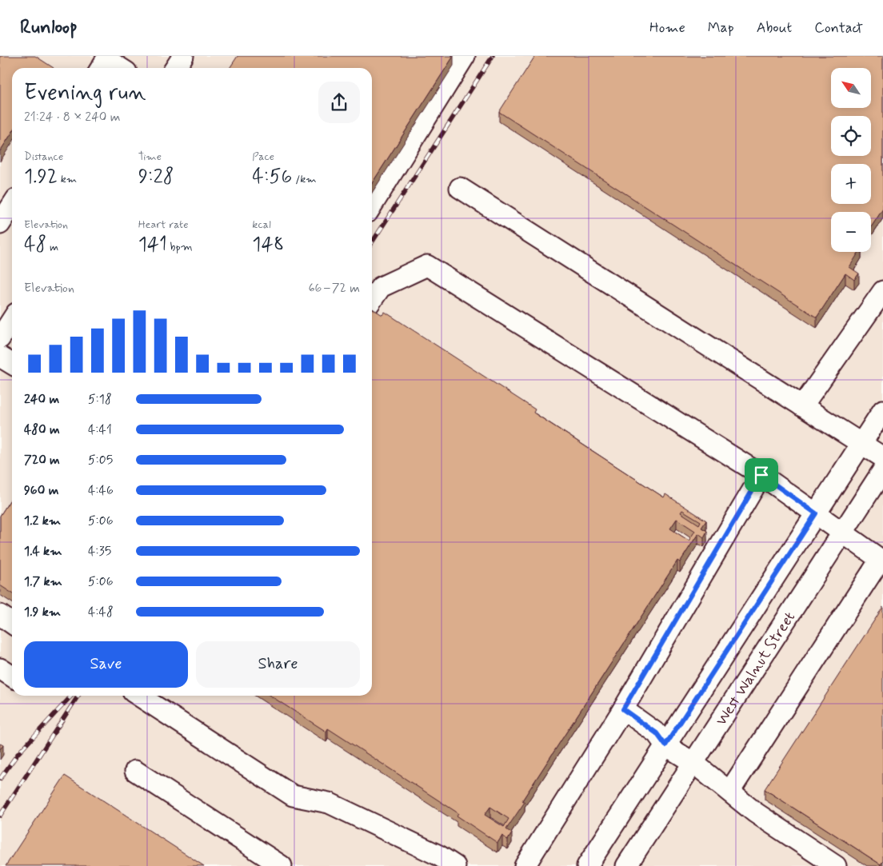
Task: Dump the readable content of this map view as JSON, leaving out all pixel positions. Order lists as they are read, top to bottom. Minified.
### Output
{"streets":{"street":["West Walnut Street"]},"north":"top left","page":{"header":"Runloop","nav":["Home","Map","About","Contact"],"map_buttons":["+","−"],"heading":["Evening run","21:24 · 8 × 240 m"],"stats":[["Distance","1.92 km"],["Time","9:28"],["Pace","4:56 /km"],["Elevation","48 m"],["Heart rate","141 bpm"],["kcal","148"]],"chart":["Elevation","66–72 m"],"list":[{"name":"240 m","note":"5:18"},{"name":"480 m","note":"4:41"},{"name":"720 m","note":"5:05"},{"name":"960 m","note":"4:46"},{"name":"1.2 km","note":"5:06"},{"name":"1.4 km","note":"4:35"},{"name":"1.7 km","note":"5:06"},{"name":"1.9 km","note":"4:48"}],"buttons":["Save","Share"]}}
